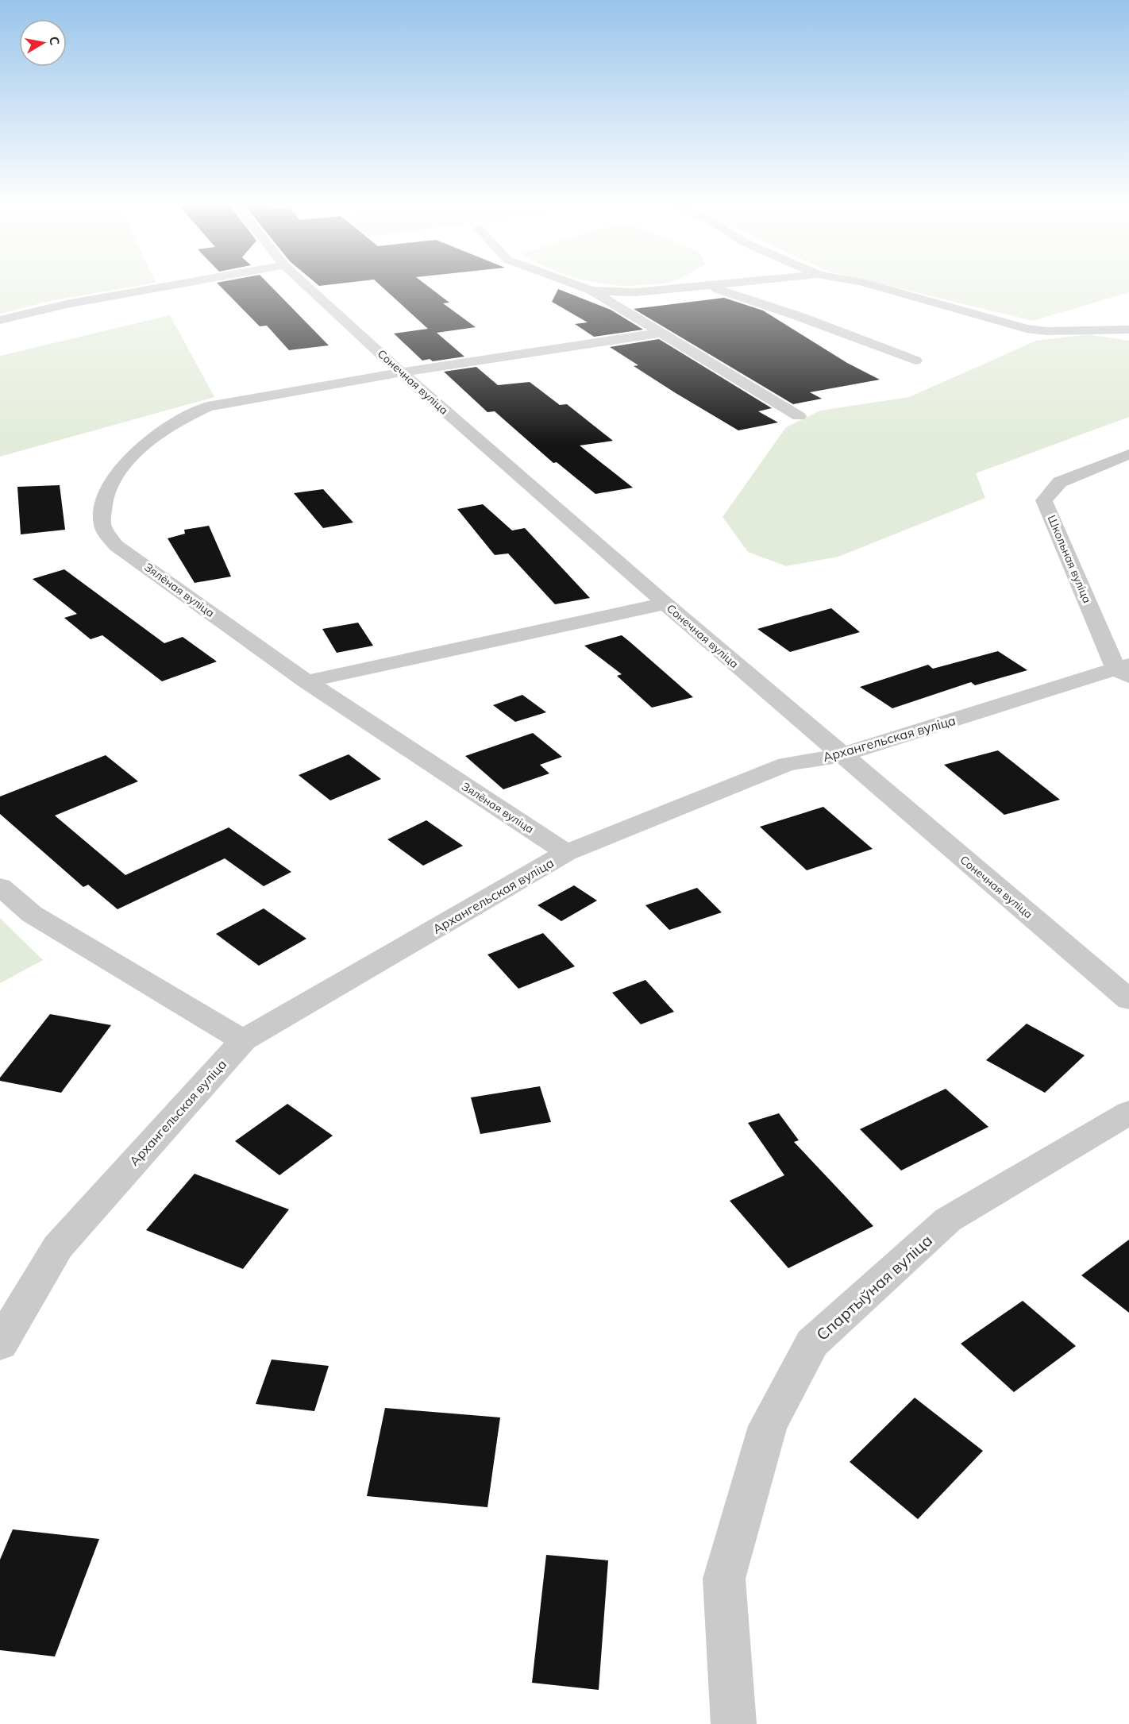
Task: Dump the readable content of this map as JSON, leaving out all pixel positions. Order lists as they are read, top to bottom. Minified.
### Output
{"streets":{"street":["Сонечная вуліца","Школьная вуліца","Зялёная вуліца","Архангельская вуліца","Спартыўная вуліца"]},"crossings":[["Сонечная вуліца","Зялёная вуліца"],["Сонечная вуліца","Архангельская вуліца"],["Школьная вуліца","Архангельская вуліца"],["Зялёная вуліца","Архангельская вуліца"]],"north":"right"}
